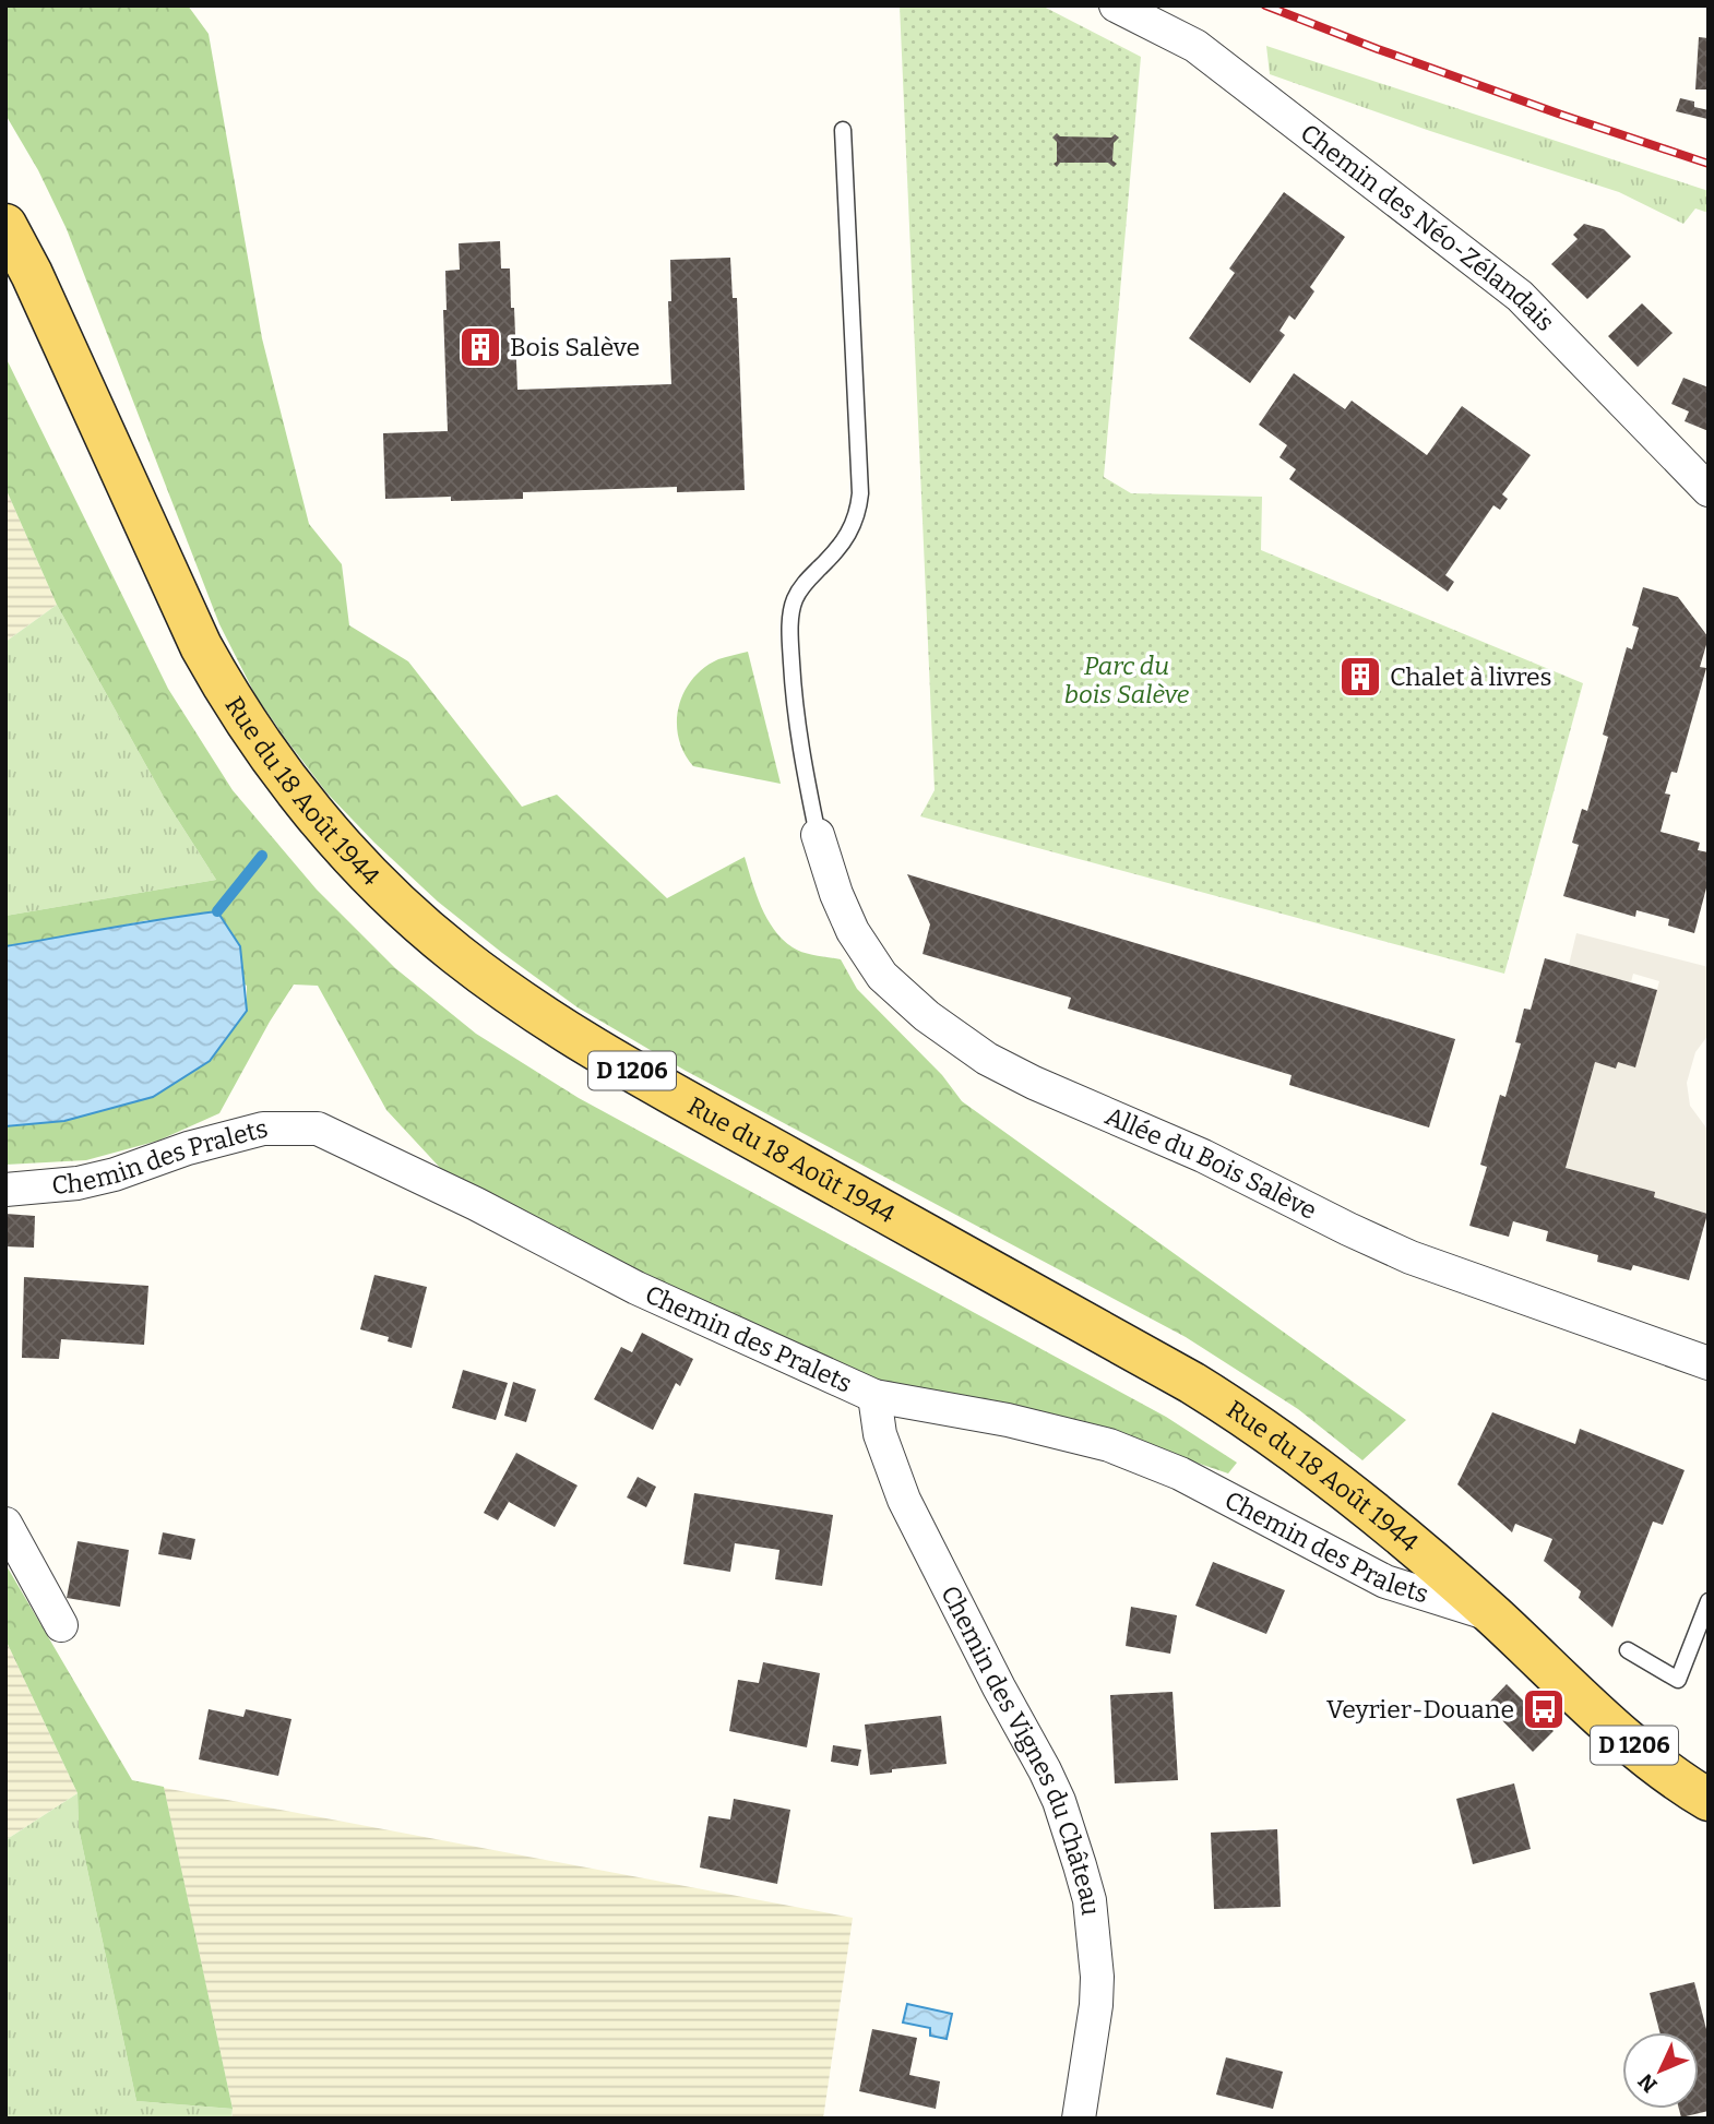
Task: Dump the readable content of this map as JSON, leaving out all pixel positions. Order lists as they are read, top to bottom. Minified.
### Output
{"streets":{"main road":["Rue du 18 Août 1944","D 1206"],"street":["Chemin des Néo-Zélandais","Chemin des Pralets","Allée du Bois Salève","Chemin des Vignes du Château"]},"crossings":[["Rue du 18 Août 1944","Chemin des Pralets"],["Chemin des Pralets","Chemin des Vignes du Château"]],"parks":["Parc du bois Salève"],"places":{"building":["Bois Salève","Chalet à livres"],"bus stop":["Veyrier-Douane"]},"north":"bottom left"}
